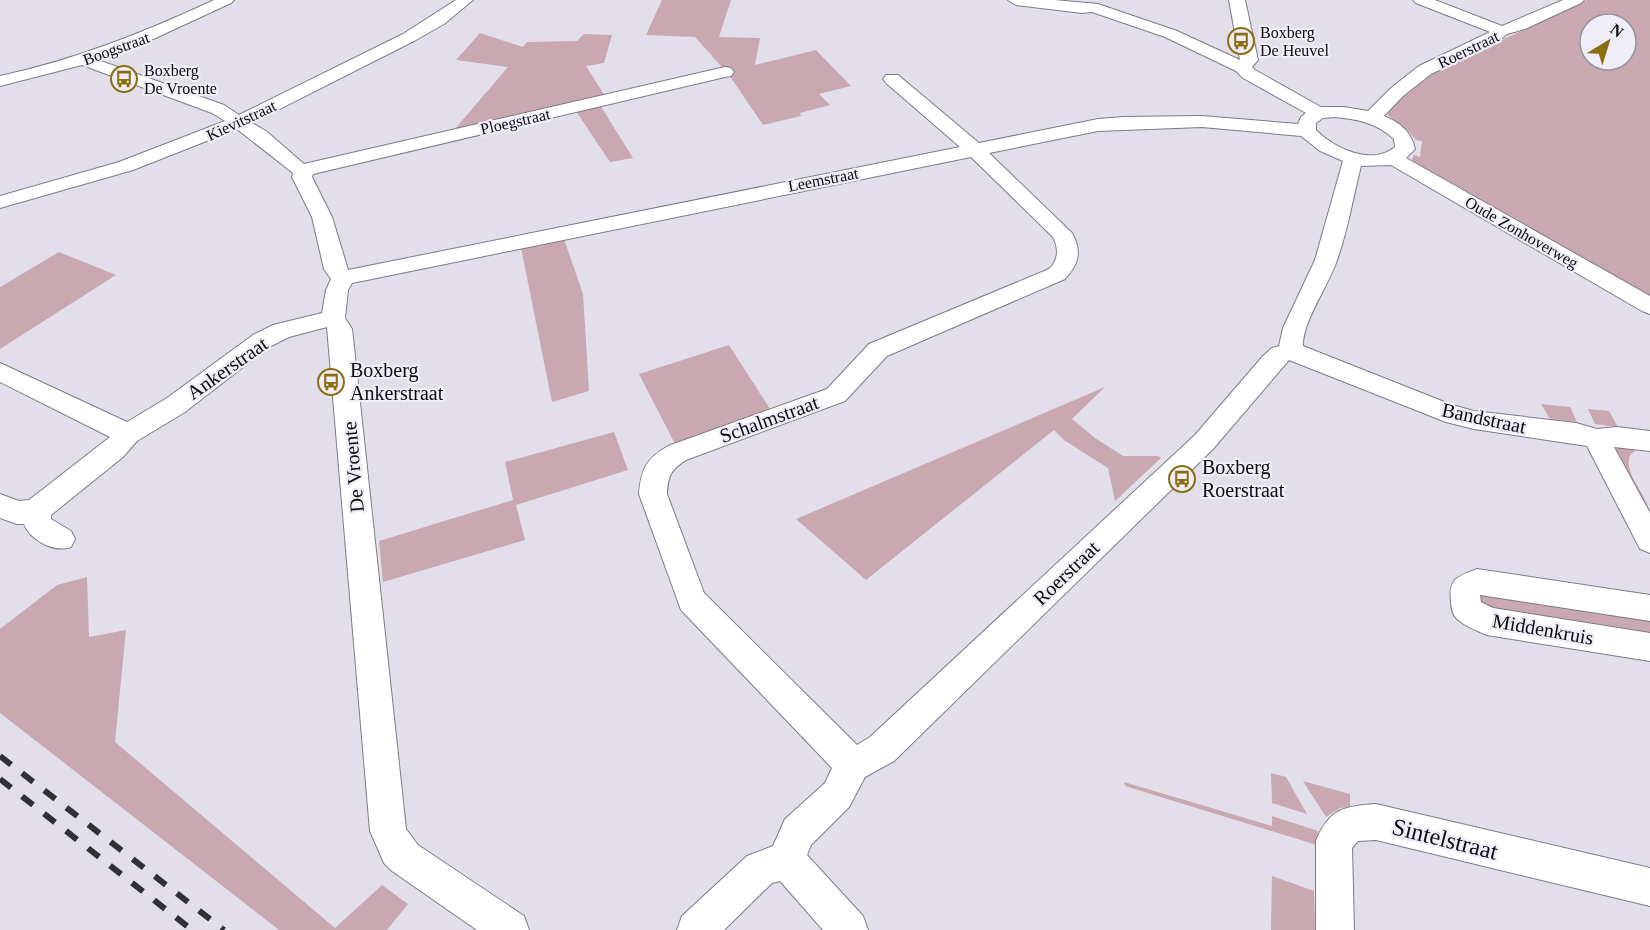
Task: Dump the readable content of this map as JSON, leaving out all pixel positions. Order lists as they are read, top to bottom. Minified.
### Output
{"streets":{"street":["Boogstraat","Roerstraat","Kievitstraat","Ploegstraat","Leemstraat","Oude Zonhoverweg","Ankerstraat","Bandstraat","Schalmstraat","De Vroente","Middenkruis","Sintelstraat"]},"crossings":[["Roerstraat","Bandstraat"],["Roerstraat","Schalmstraat"],["Leemstraat","Schalmstraat"],["Leemstraat","De Vroente"],["Ankerstraat","De Vroente"]],"places":{"bus stop":["Boxberg De Heuvel","Boxberg De Vroente","Boxberg Ankerstraat","Boxberg Roerstraat"]},"north":"top right"}
